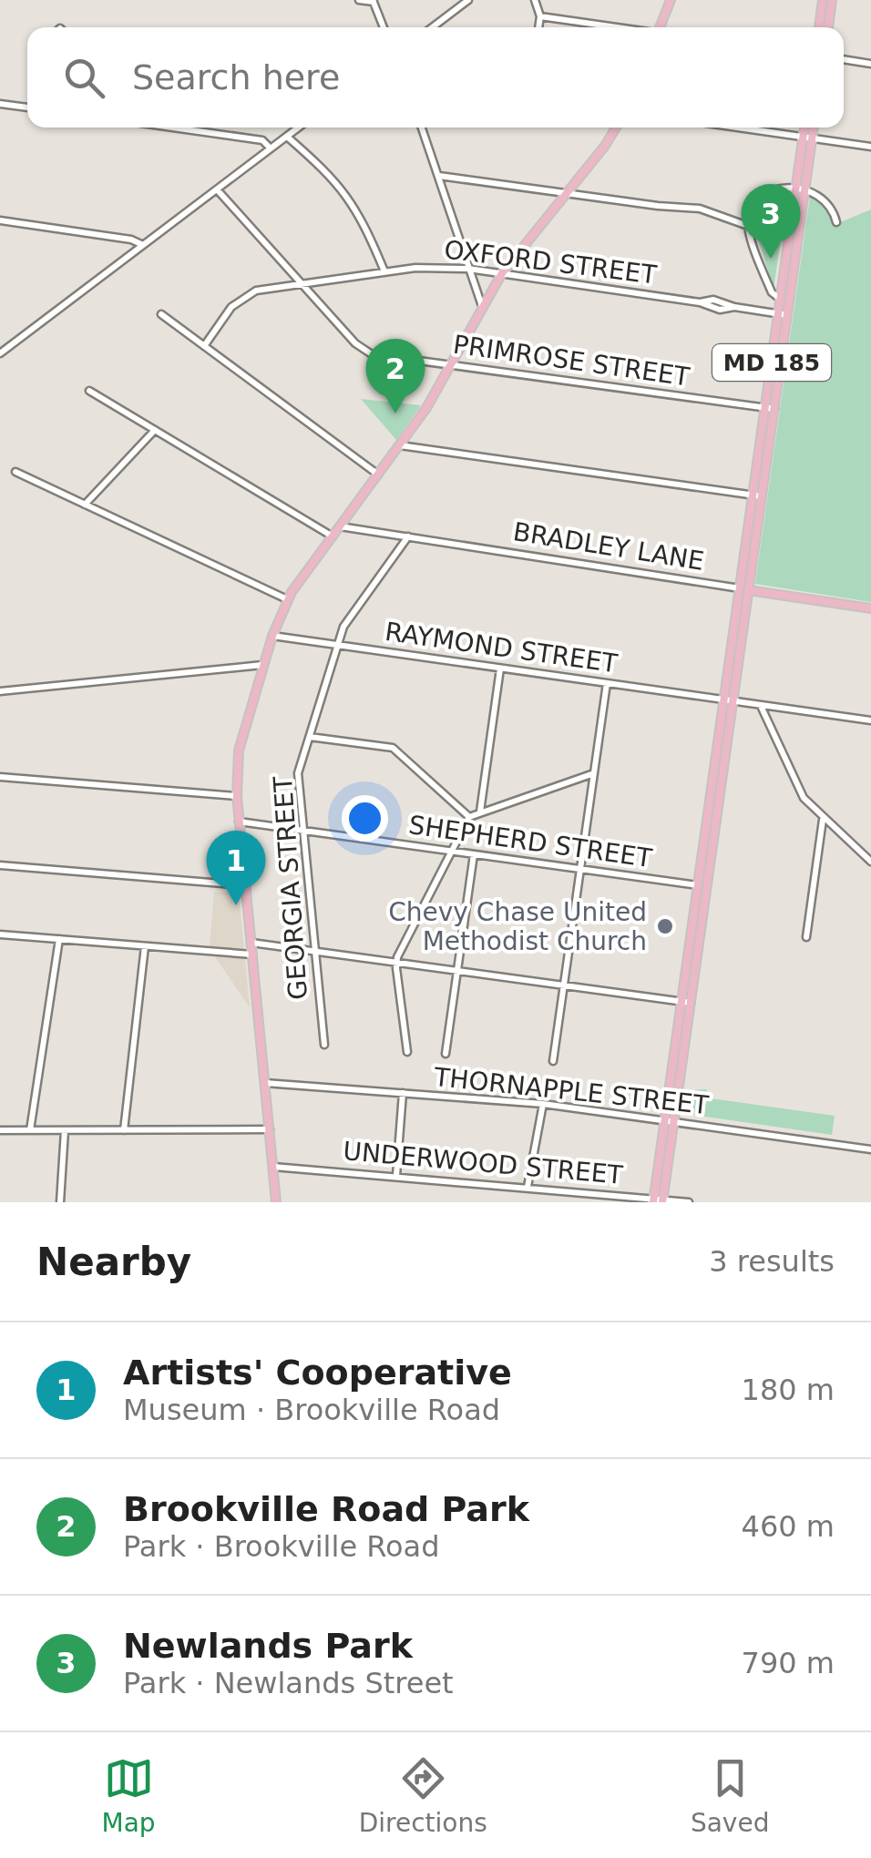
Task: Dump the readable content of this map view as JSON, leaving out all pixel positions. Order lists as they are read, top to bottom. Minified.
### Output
{"streets":{"main road":["MD 185","BRADLEY LANE"],"street":["OXFORD STREET","PRIMROSE STREET","RAYMOND STREET","SHEPHERD STREET","GEORGIA STREET","THORNAPPLE STREET","UNDERWOOD STREET"]},"crossings":[["OXFORD STREET","PRIMROSE STREET"],["OXFORD STREET","MD 185"],["PRIMROSE STREET","MD 185"],["MD 185","BRADLEY LANE"],["MD 185","RAYMOND STREET"],["MD 185","SHEPHERD STREET"],["MD 185","THORNAPPLE STREET"],["MD 185","UNDERWOOD STREET"],["BRADLEY LANE","GEORGIA STREET"],["RAYMOND STREET","GEORGIA STREET"],["SHEPHERD STREET","GEORGIA STREET"]],"places":["Chevy Chase United Methodist Church"],"page":{"search":"Search here","pins":["3","2","1"],"heading":["Nearby","3 results"],"list":[{"mark":"1","name":"Artists' Cooperative","note":"Museum · Brookville Road","value":"180 m"},{"mark":"2","name":"Brookville Road Park","note":"Park · Brookville Road","value":"460 m"},{"mark":"3","name":"Newlands Park","note":"Park · Newlands Street","value":"790 m"}],"nav":["Map","Directions","Saved"]}}
